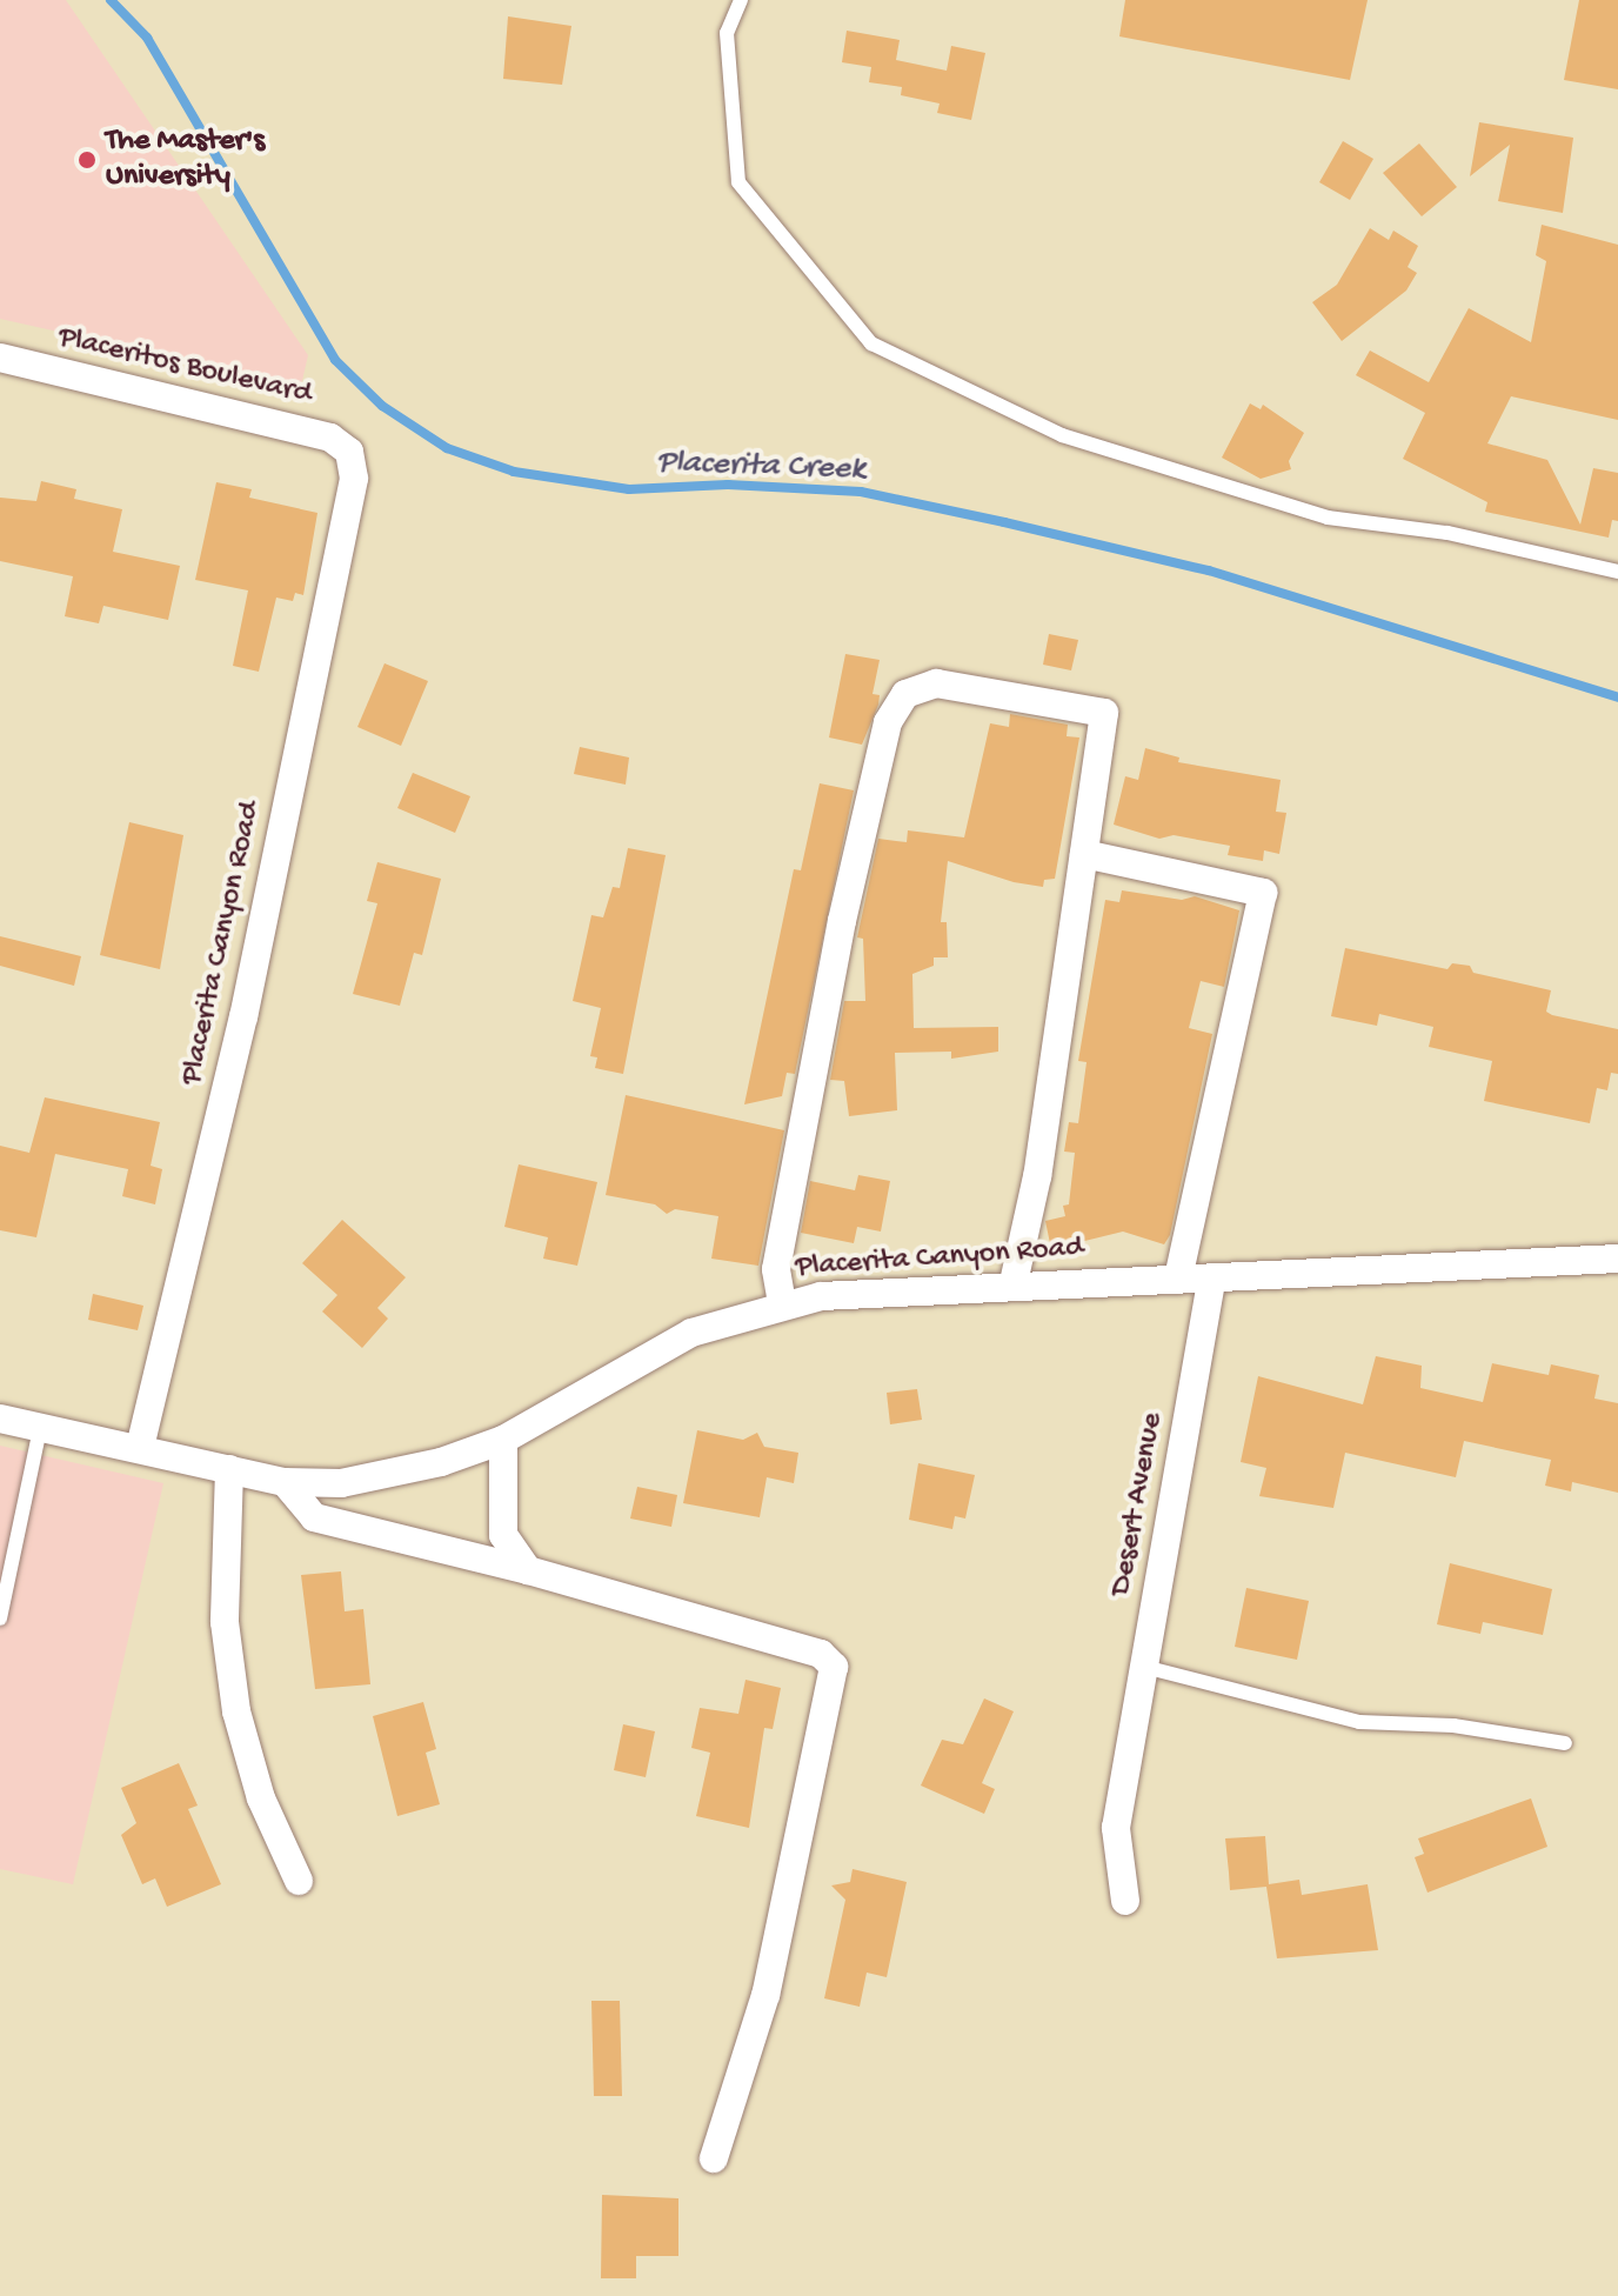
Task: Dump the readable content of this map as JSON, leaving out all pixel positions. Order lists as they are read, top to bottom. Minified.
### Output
{"streets":{"street":["Placeritos Boulevard","Placerita Canyon Road","Desert Avenue"]},"crossings":[["Placeritos Boulevard","Placerita Canyon Road"],["Placerita Canyon Road","Desert Avenue"]],"water":["Placerita Creek"],"places":["The Master's University"]}
